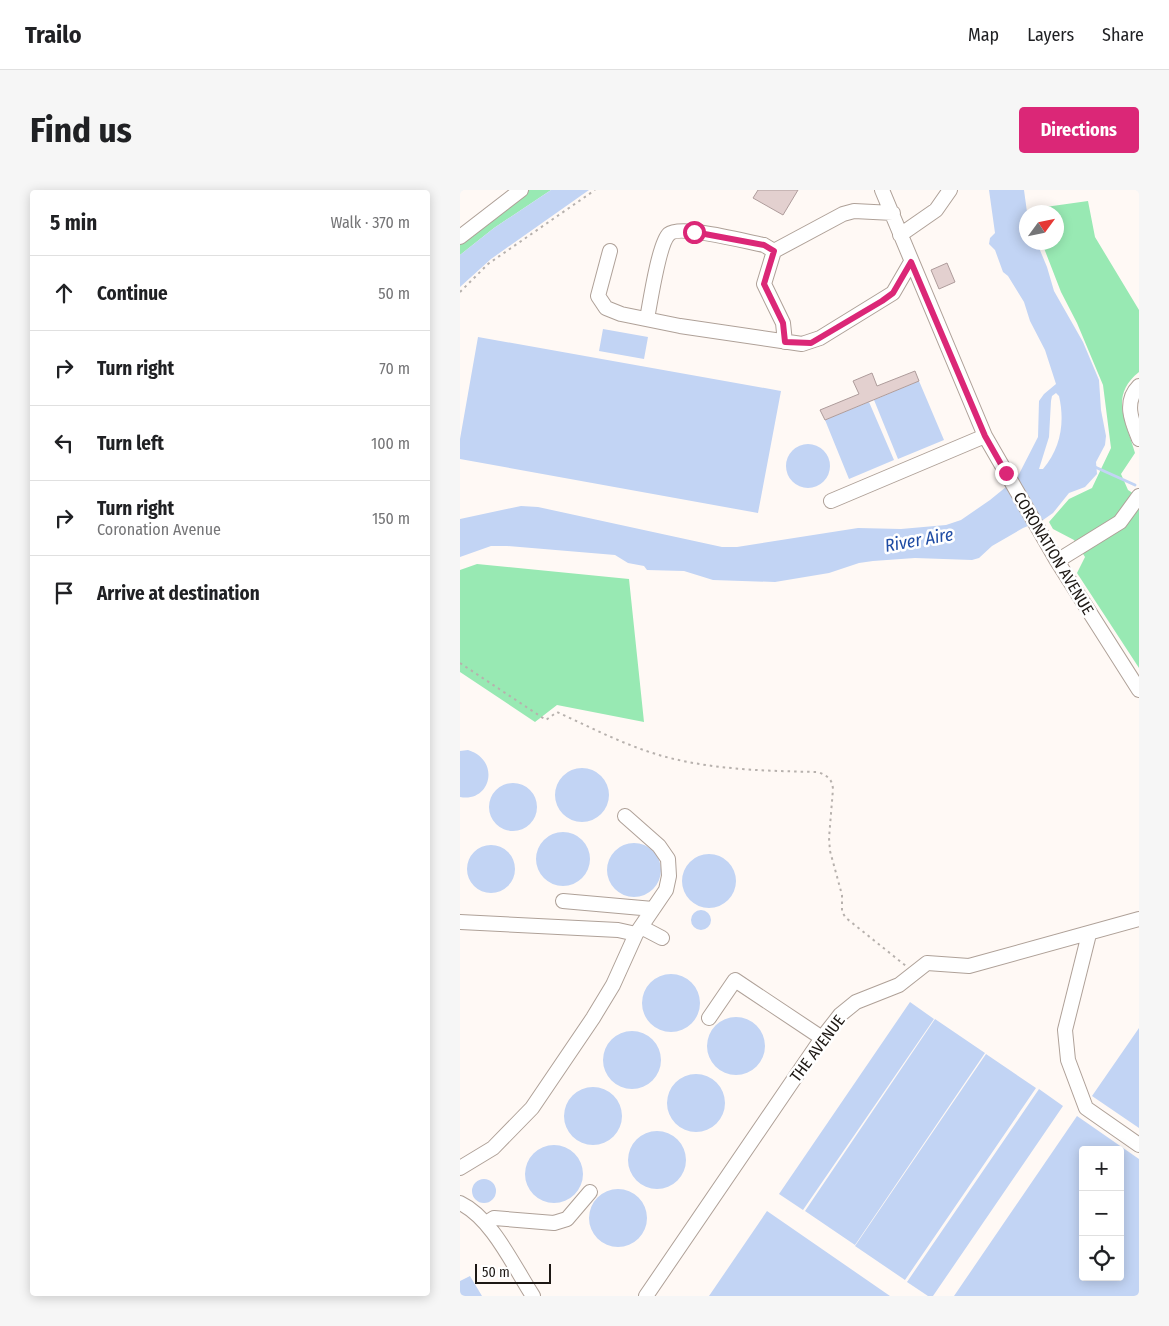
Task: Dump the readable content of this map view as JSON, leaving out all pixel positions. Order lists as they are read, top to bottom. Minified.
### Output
{"streets":{"street":["CORONATION AVENUE","THE AVENUE"]},"water":["River Aire"],"scale_bar":"50 m","north":"top right","page":{"header":"Trailo","nav":["Map","Layers","Share"],"buttons":"Directions","title":"Find us","heading":["5 min","Walk · 370 m"],"list":[["Continue","50 m"],["Turn right","70 m"],["Turn left","100 m"],["Turn right","Coronation Avenue","150 m"],"Arrive at destination"],"map_buttons":["+","−"],"scale":"50 m"}}
